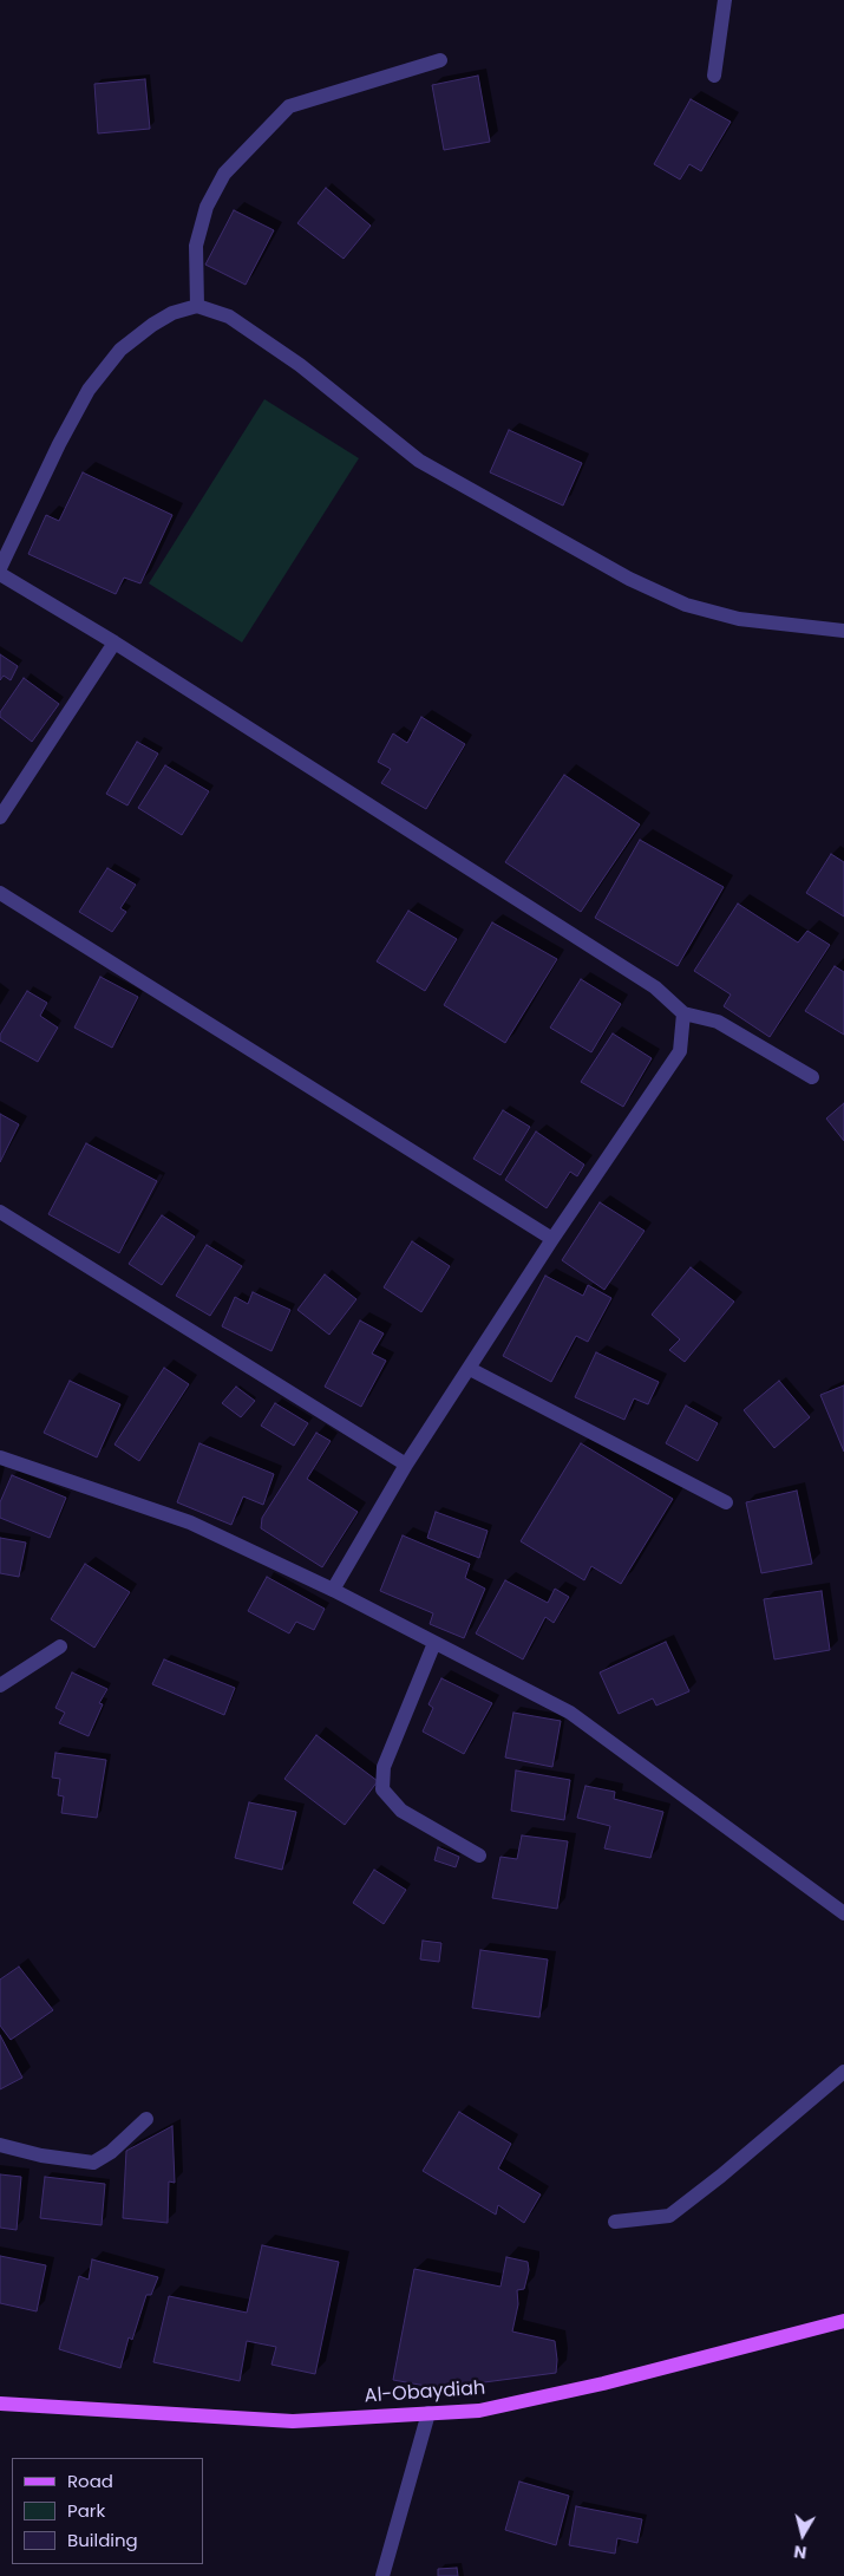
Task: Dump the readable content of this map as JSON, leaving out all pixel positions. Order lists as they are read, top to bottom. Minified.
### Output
{"streets":{"main road":["Al-Obaydiah"]},"legend":["Road","Park","Building"],"north":"bottom"}
